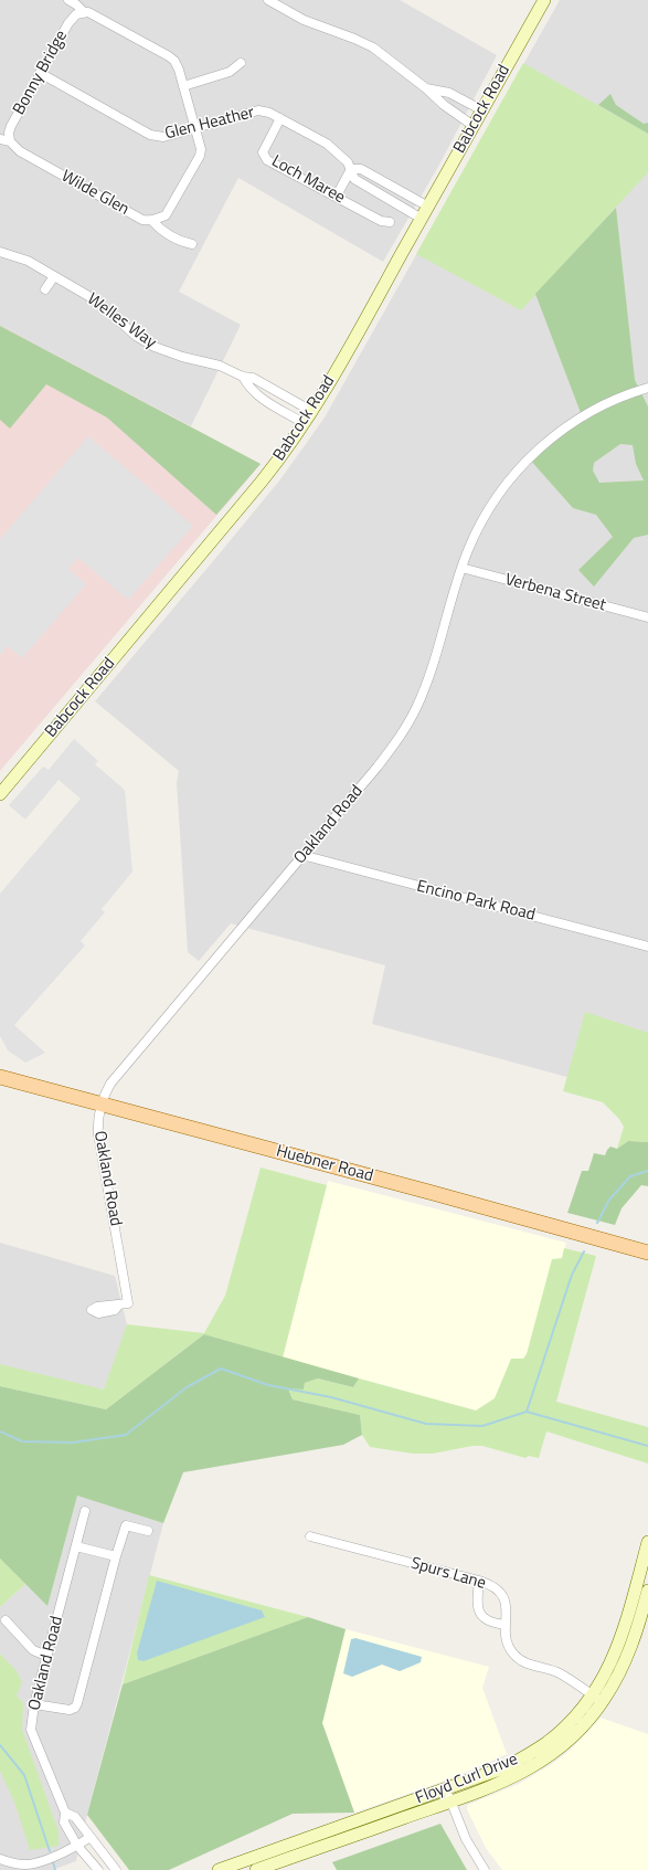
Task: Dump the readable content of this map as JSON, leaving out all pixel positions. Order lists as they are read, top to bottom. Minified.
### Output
{"streets":{"main road":["Babcock Road","Huebner Road","Floyd Curl Drive"],"street":["Bonny Bridge","Glen Heather","Loch Maree","Wilde Glen","Welles Way","Verbena Street","Oakland Road","Encino Park Road","Spurs Lane"]},"crossings":[["Bonny Bridge","Glen Heather"],["Bonny Bridge","Wilde Glen"],["Babcock Road","Glen Heather"],["Babcock Road","Welles Way"],["Glen Heather","Loch Maree"],["Verbena Street","Oakland Road"],["Oakland Road","Encino Park Road"],["Oakland Road","Huebner Road"],["Spurs Lane","Floyd Curl Drive"]]}
